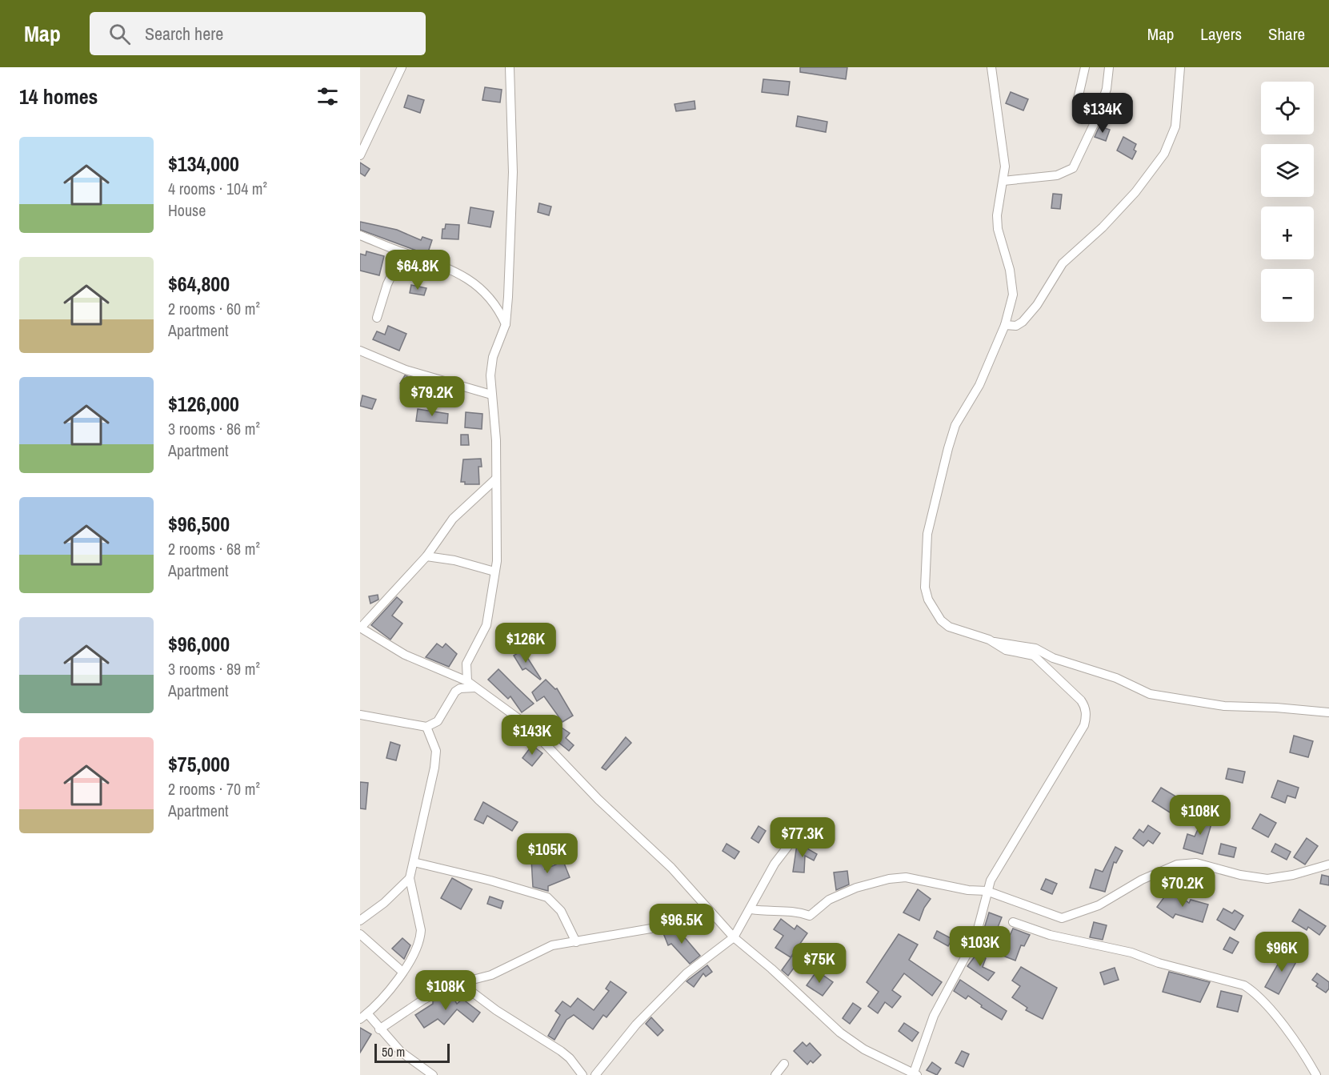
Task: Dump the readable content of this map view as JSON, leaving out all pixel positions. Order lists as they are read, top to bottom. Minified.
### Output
{"scale_bar":"50 m","page":{"header":"Map","search":"Search here","nav":["Map","Layers","Share"],"heading":"14 homes","map_buttons":["+","−"],"price":["$134K","$64.8K","$79.2K","$126K","$143K","$108K","$77.3K","$105K","$70.2K","$96.5K","$103K","$96K","$75K","$108K"],"list":[{"name":"$134,000","note":"4 rooms · 104 m² · House"},{"name":"$64,800","note":"2 rooms · 60 m² · Apartment"},{"name":"$126,000","note":"3 rooms · 86 m² · Apartment"},{"name":"$96,500","note":"2 rooms · 68 m² · Apartment"},{"name":"$96,000","note":"3 rooms · 89 m² · Apartment"},{"name":"$75,000","note":"2 rooms · 70 m² · Apartment"}],"scale":"50 m"}}
